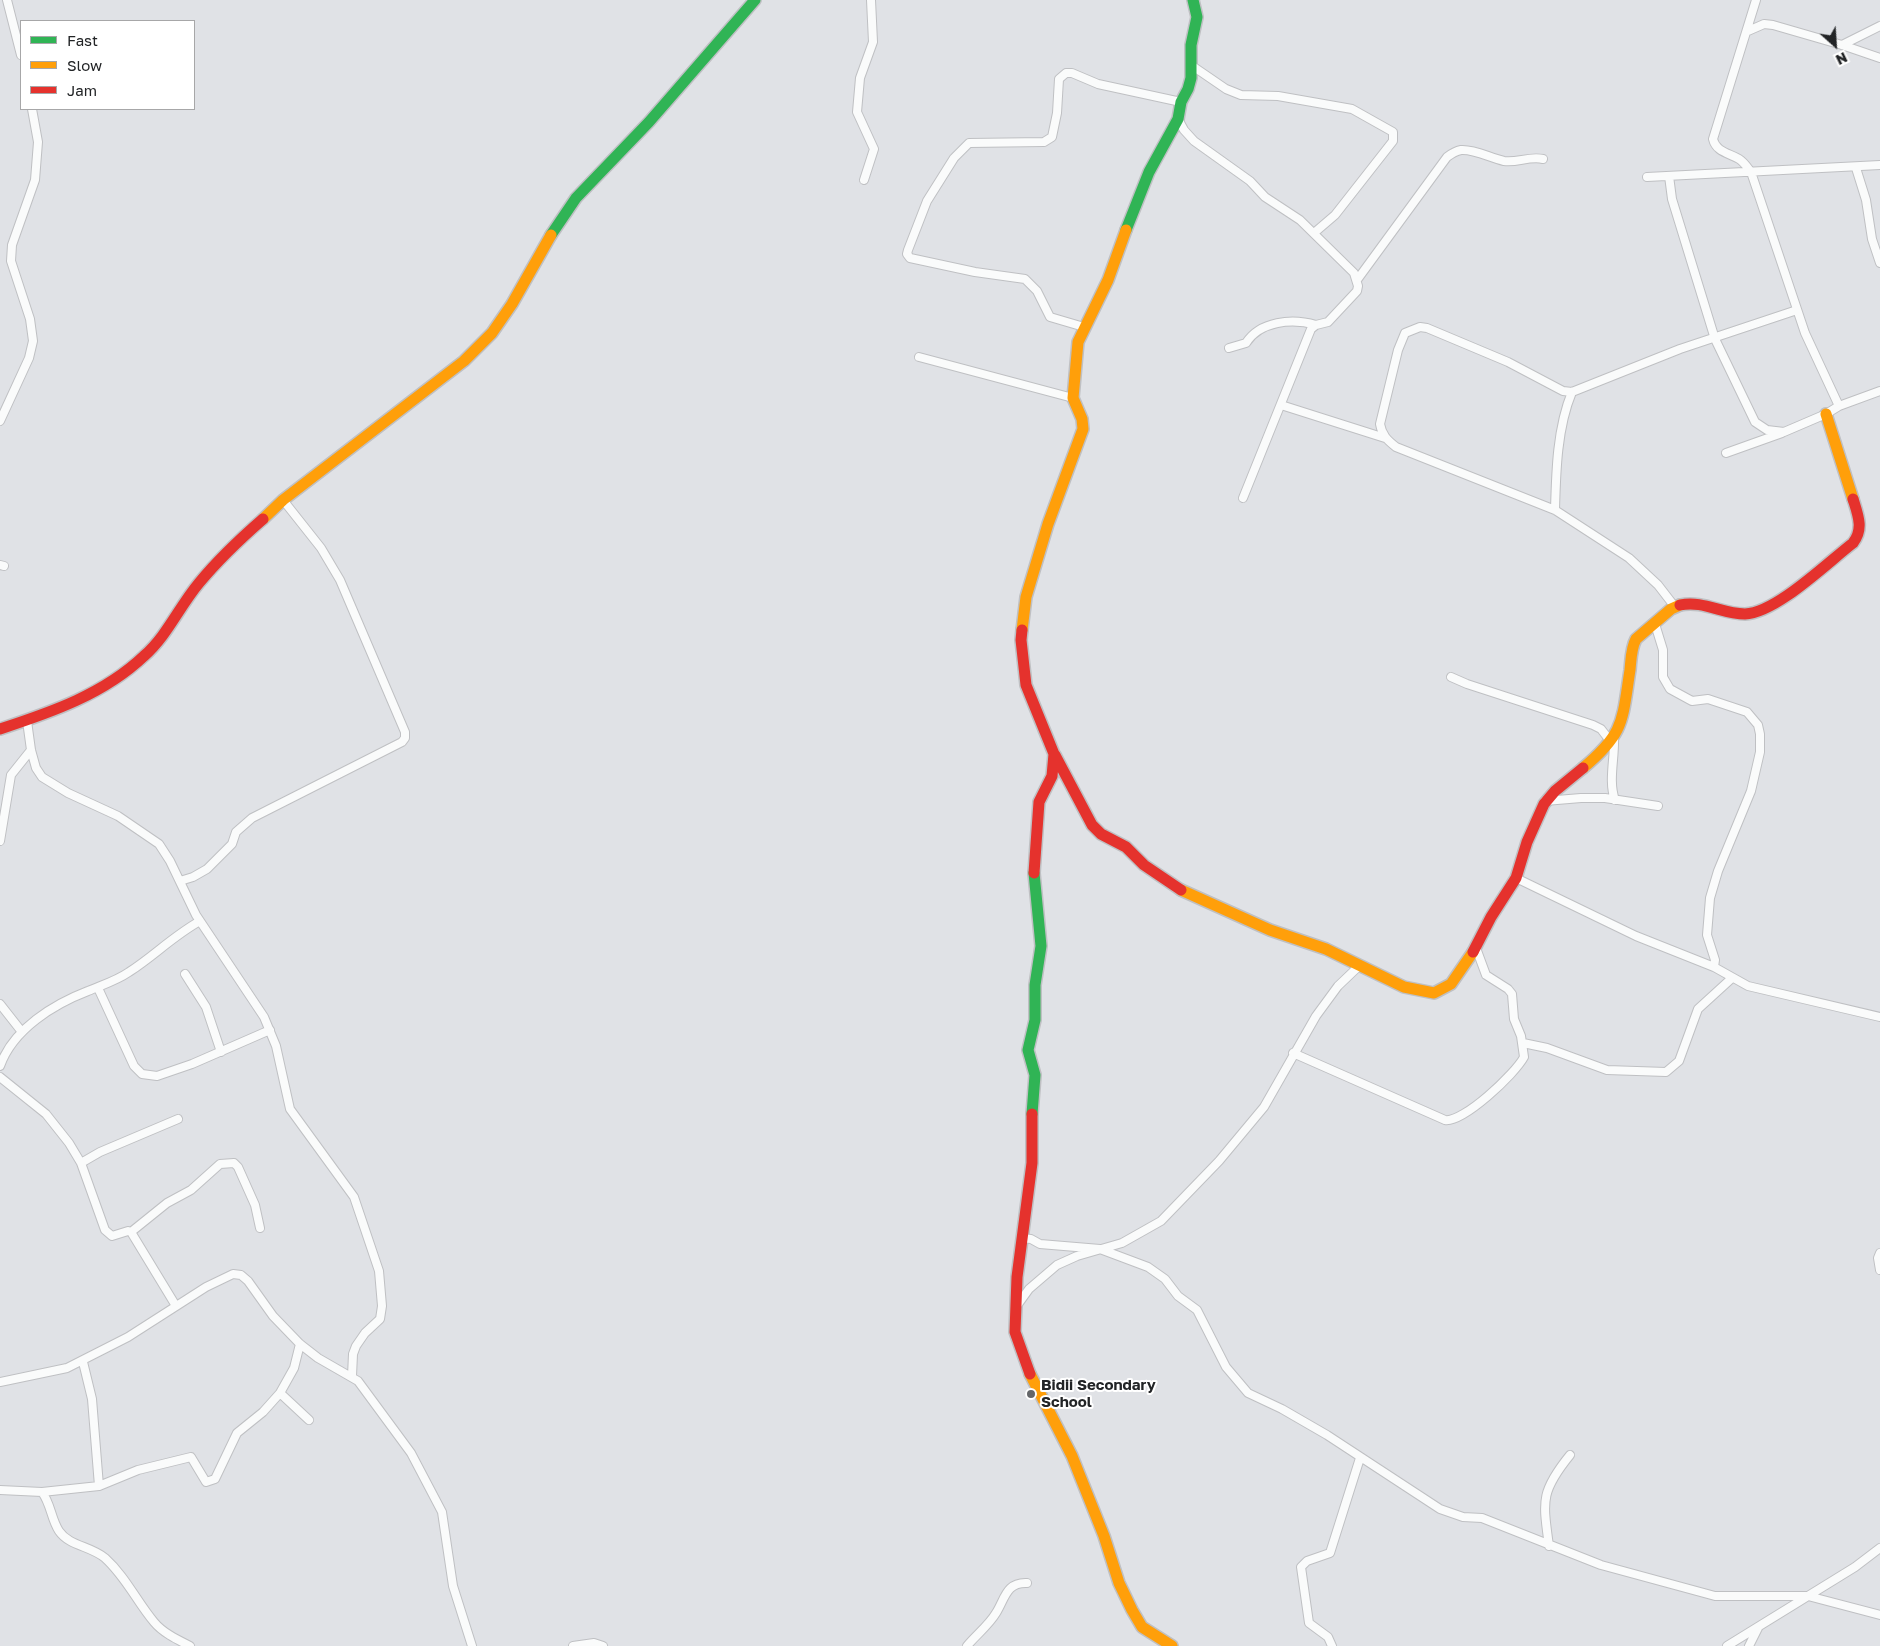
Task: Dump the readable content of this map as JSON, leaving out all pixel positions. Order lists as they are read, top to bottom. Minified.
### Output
{"places":["Bidii Secondary School"],"legend":["Fast","Slow","Jam"],"north":"bottom right"}
